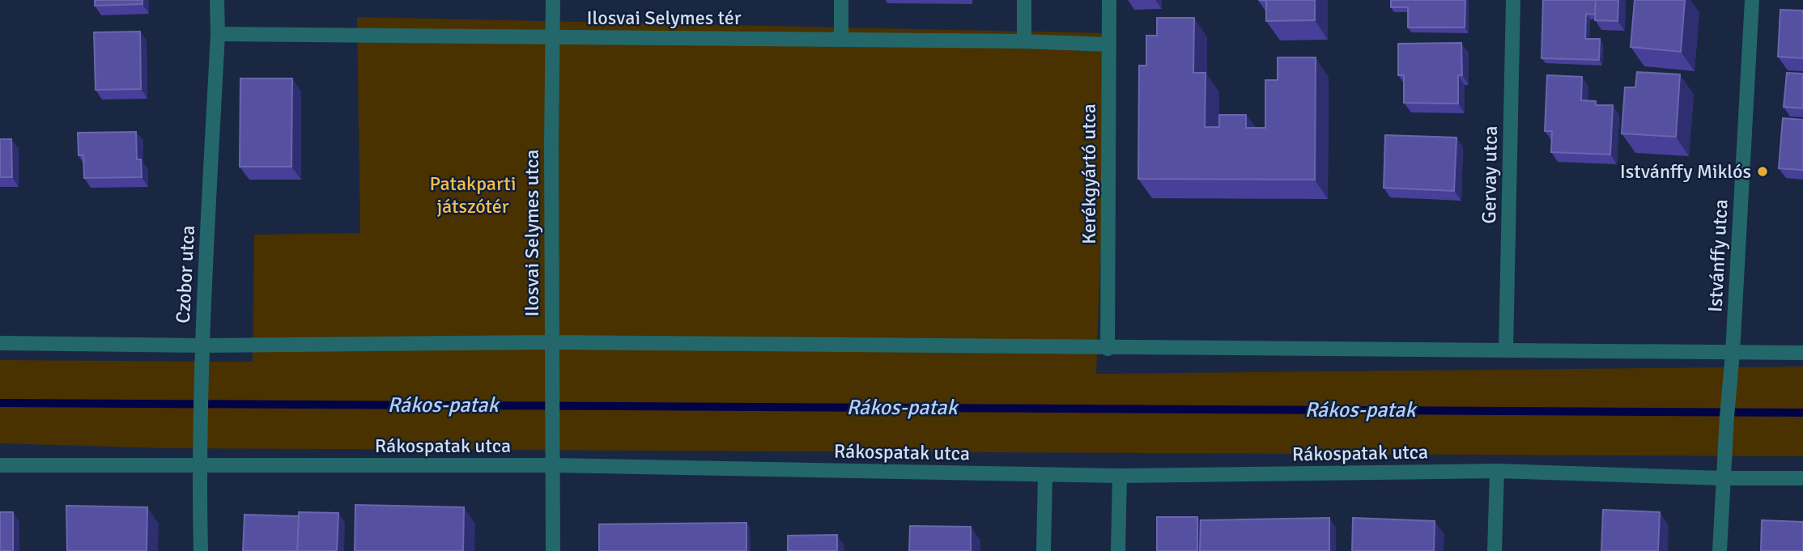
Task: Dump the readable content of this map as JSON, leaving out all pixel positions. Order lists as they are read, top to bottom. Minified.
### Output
{"streets":{"street":["Ilosvai Selymes tér","Kerékgyártó utca","Gervay utca","Ilosvai Selymes utca","Istvánffy utca","Czobor utca","Rákospatak utca"]},"crossings":[["Ilosvai Selymes tér","Kerékgyártó utca"],["Ilosvai Selymes tér","Ilosvai Selymes utca"],["Ilosvai Selymes tér","Czobor utca"],["Ilosvai Selymes utca","Rákospatak utca"],["Istvánffy utca","Rákospatak utca"],["Czobor utca","Rákospatak utca"]],"water":["Rákos-patak"],"parks":["Patakparti játszótér"],"places":["Istvánffy Miklós"]}
